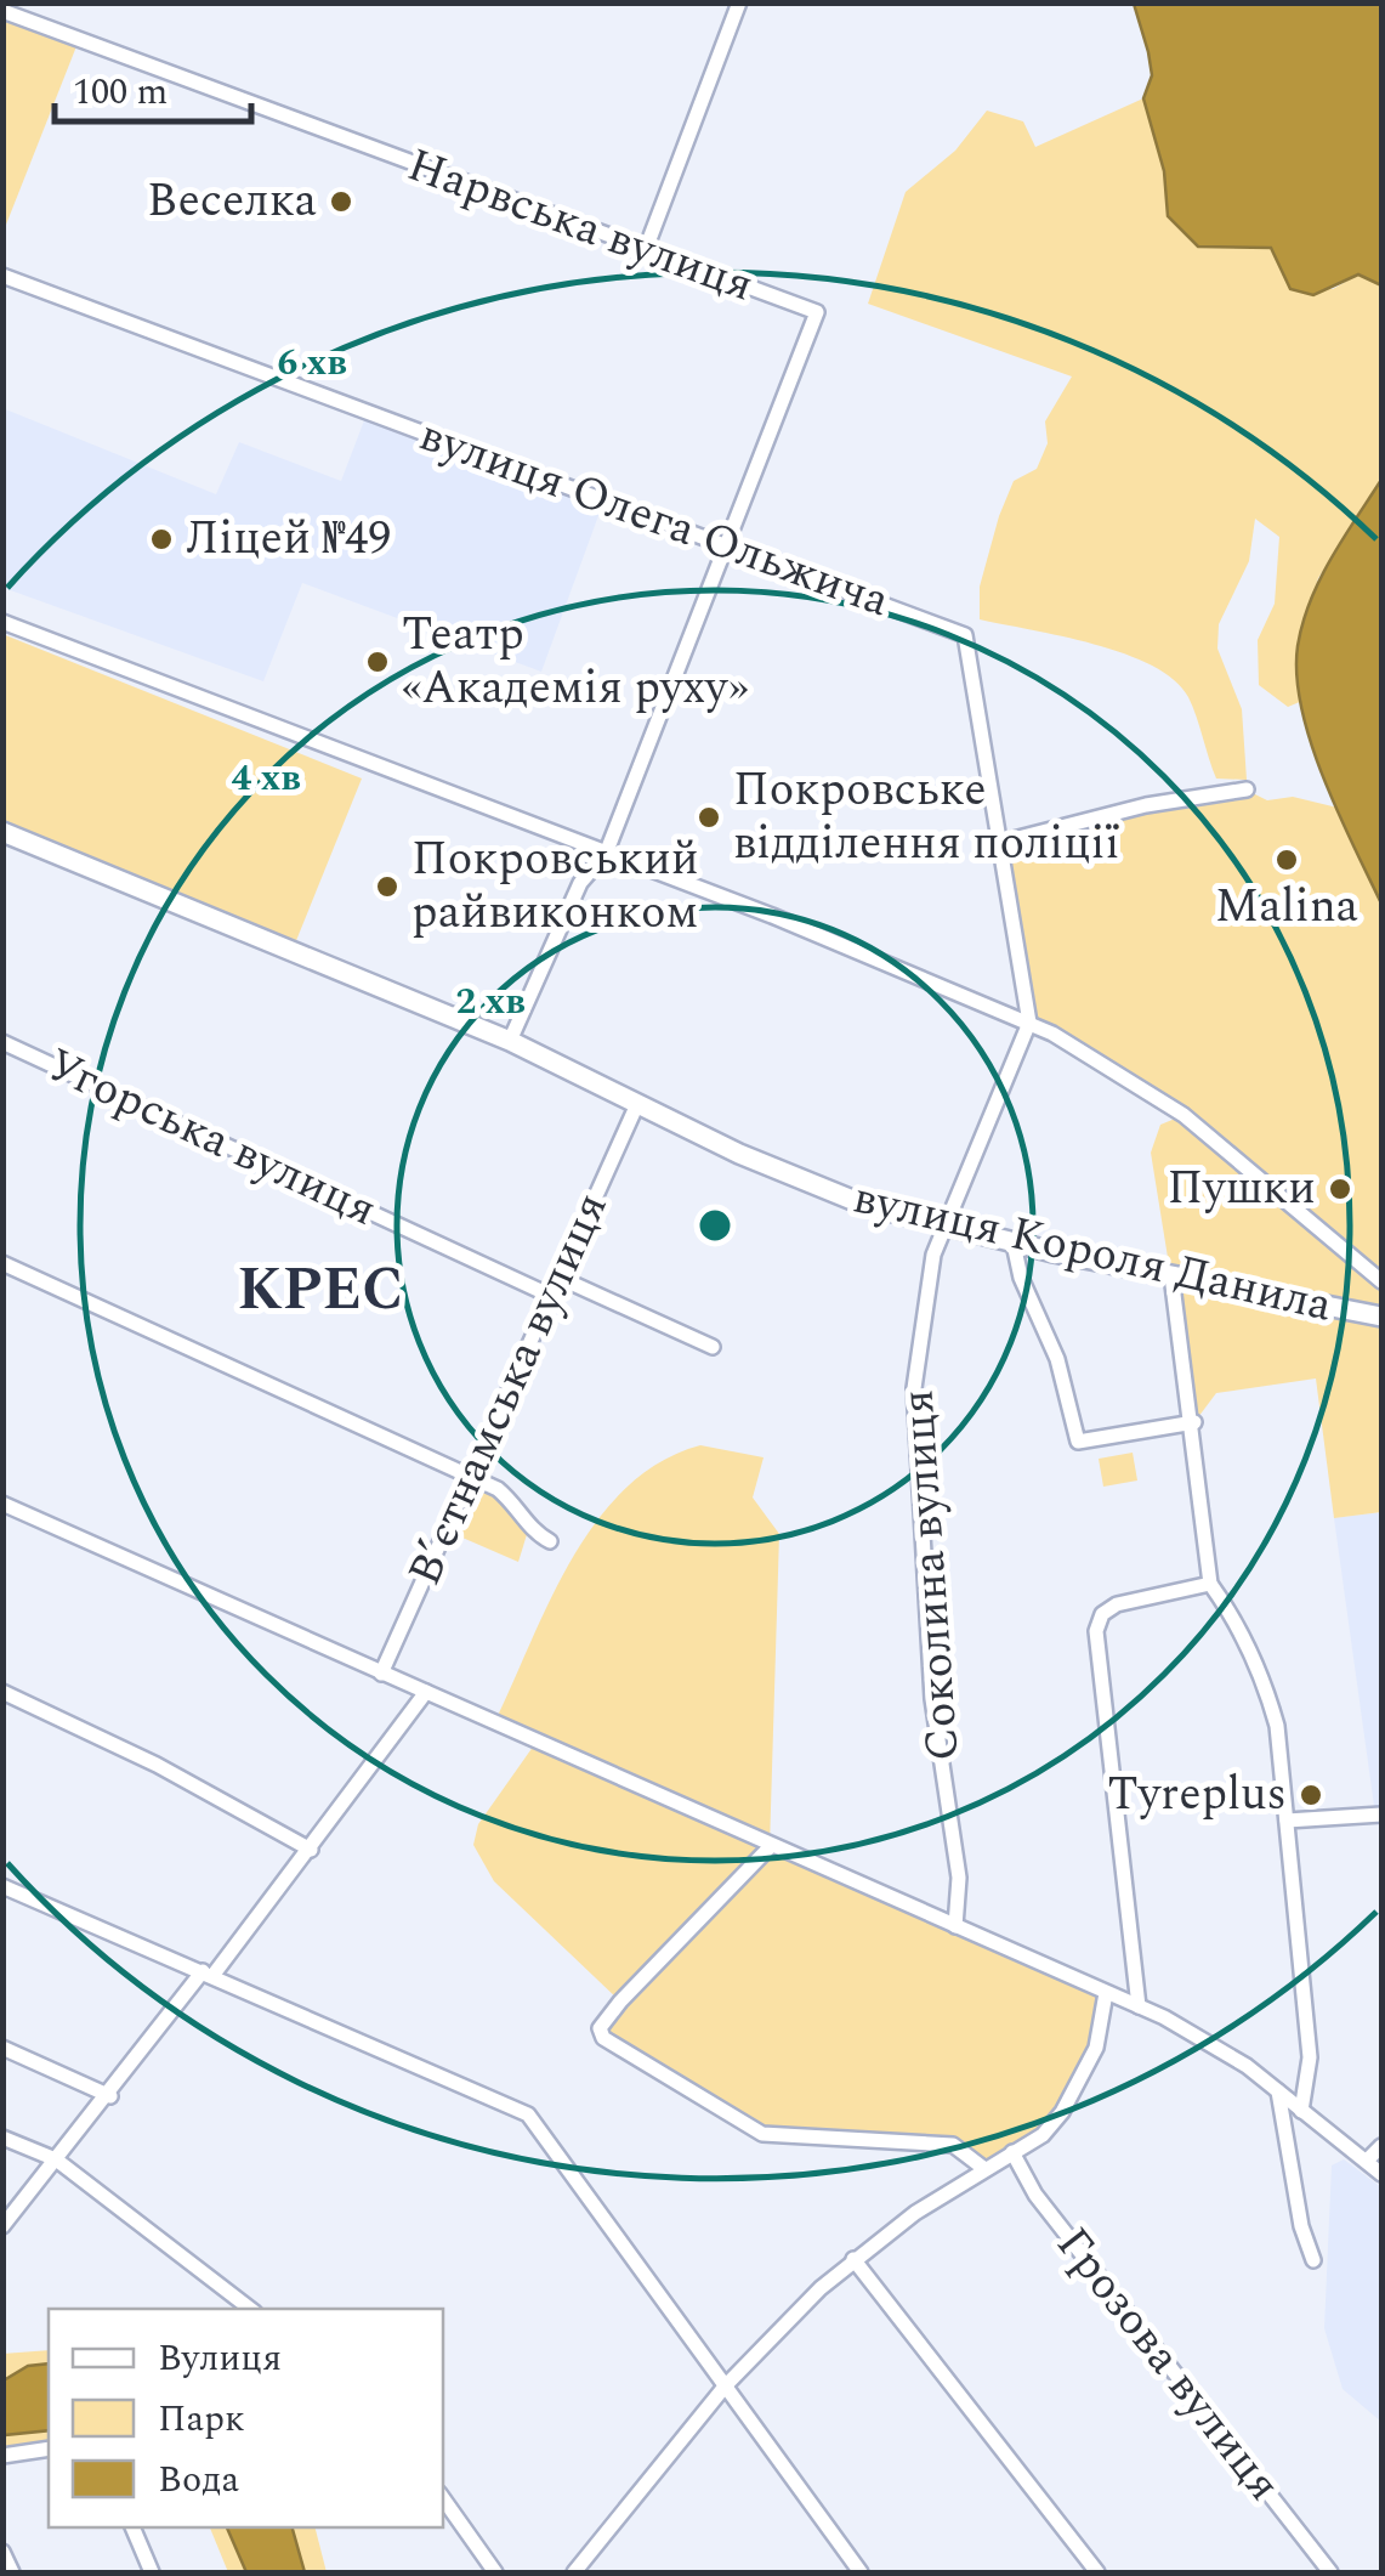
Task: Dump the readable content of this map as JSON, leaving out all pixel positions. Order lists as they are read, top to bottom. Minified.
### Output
{"streets":{"main road":["вулиця Короля Данила"],"street":["Нарвська вулиця","вулиця Олега Ольжича","Угорська вулиця","Вʼєтнамська вулиця","Соколина вулиця","Грозова вулиця"]},"crossings":[["Нарвська вулиця","вулиця Олега Ольжича"],["Угорська вулиця","Вʼєтнамська вулиця"],["вулиця Короля Данила","Вʼєтнамська вулиця"],["вулиця Короля Данила","Соколина вулиця"]],"districts":["КРЕС"],"places":["Веселка","Ліцей №49","Театр «Академія руху»","Покровське відділення поліції","Malina","Покровський райвиконком","Пушки","Tyreplus"],"legend":["Вулиця","Парк","Вода"],"scale_bar":"100 m","rings":["6 хв","4 хв","2 хв"]}
